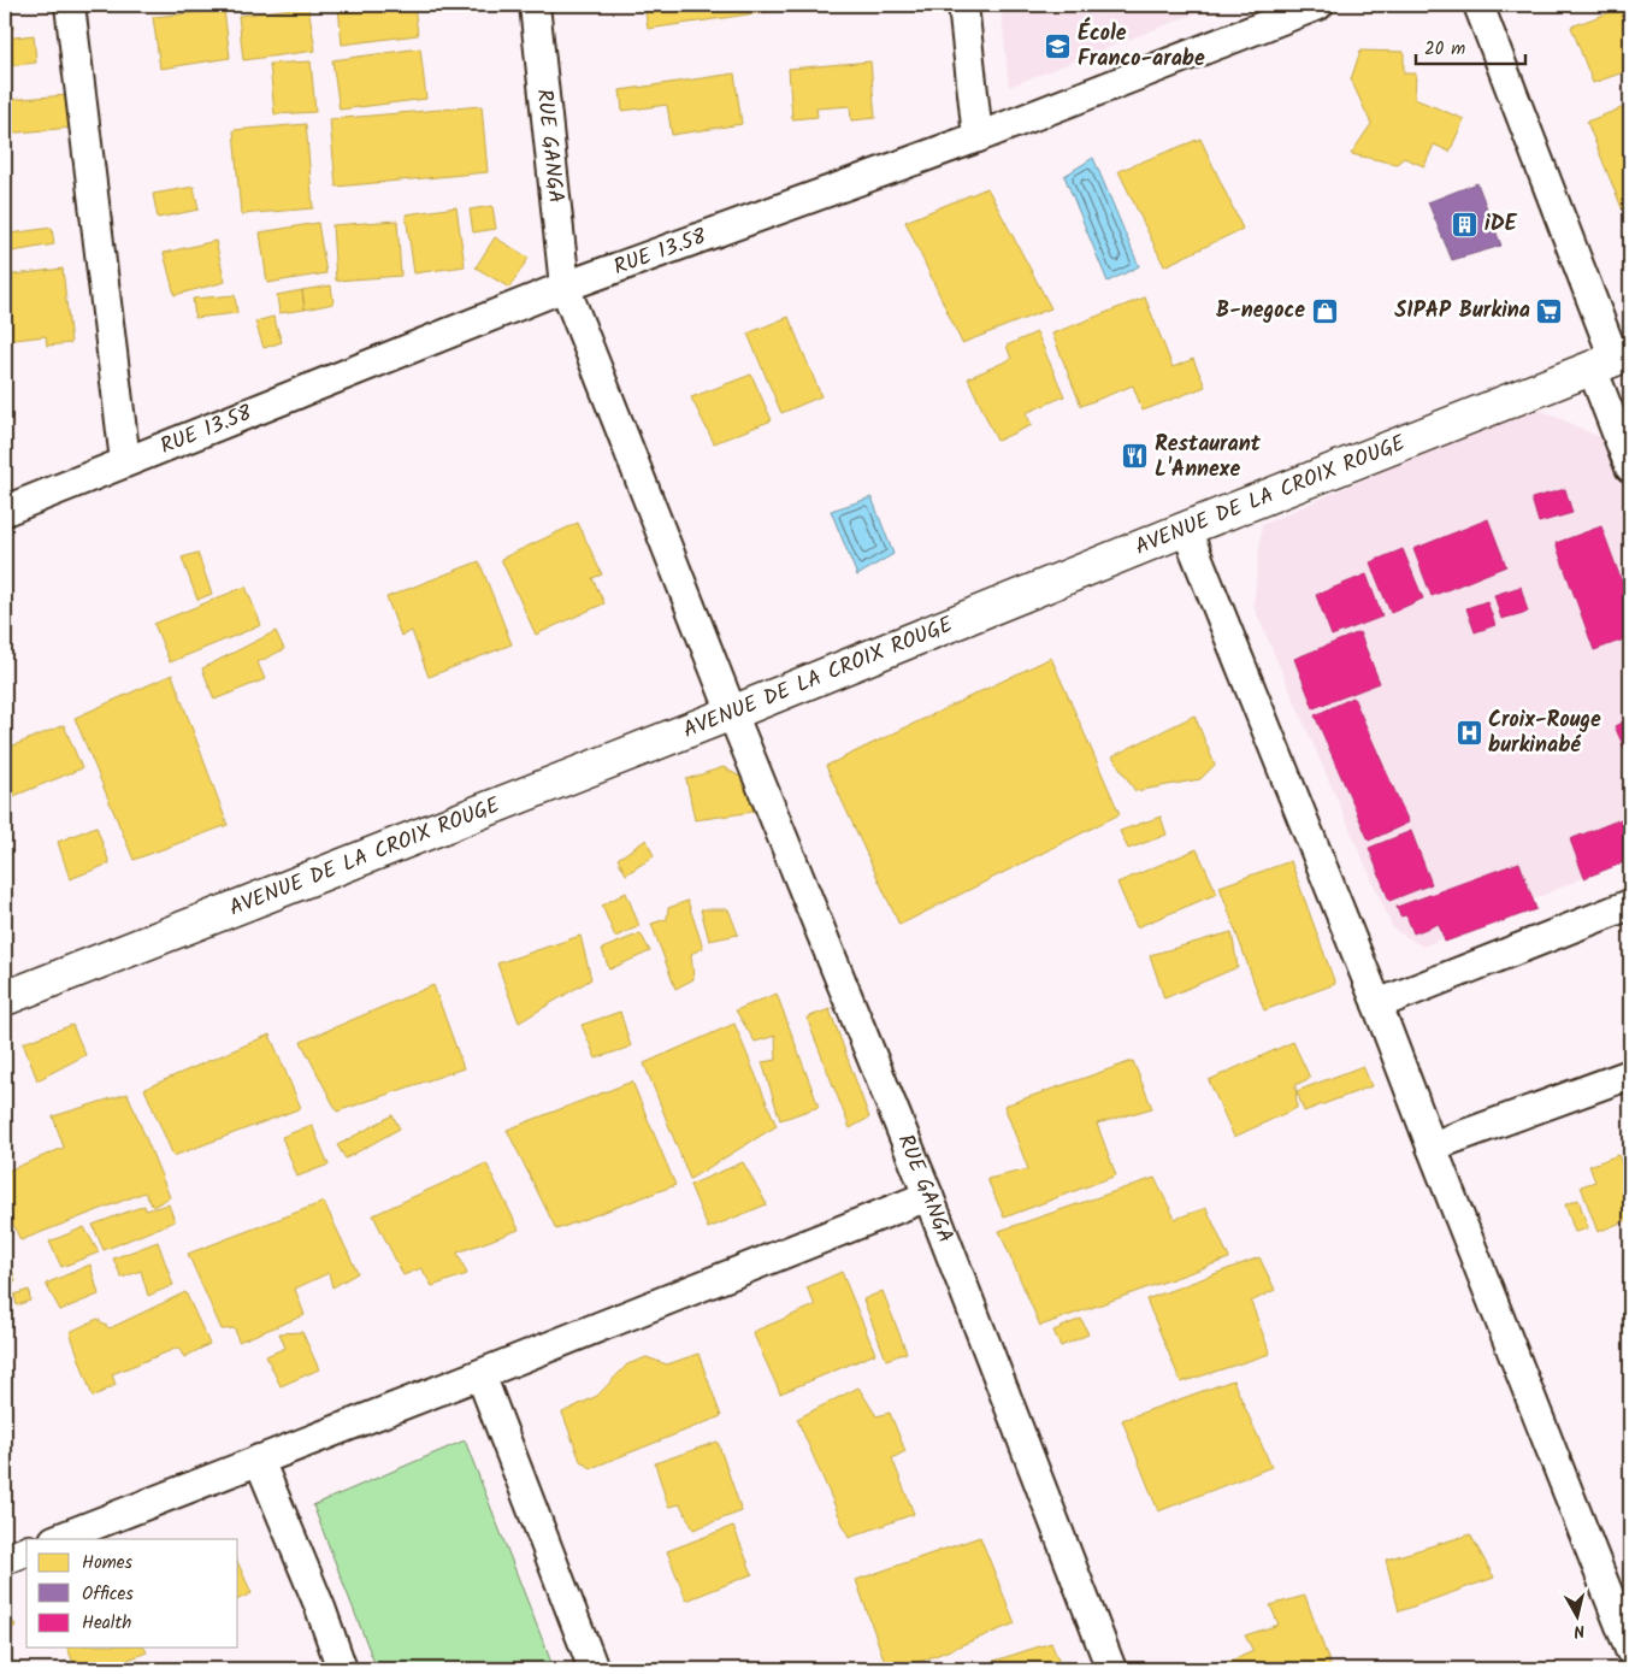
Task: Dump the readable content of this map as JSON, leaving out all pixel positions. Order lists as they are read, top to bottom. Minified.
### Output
{"streets":{"street":["RUE GANGA","RUE 13.58","AVENUE DE LA CROIX ROUGE"]},"crossings":[["RUE GANGA","RUE 13.58"],["RUE GANGA","AVENUE DE LA CROIX ROUGE"]],"places":{"school or university":["École Franco-arabe"],"building":["iDE"],"shop":["B-negoce"],"supermarket":["SIPAP Burkina"],"restaurant":["Restaurant L'Annexe"],"hospital":["Croix-Rouge burkinabé"]},"legend":["Homes","Offices","Health"],"scale_bar":"20 m","north":"bottom"}
